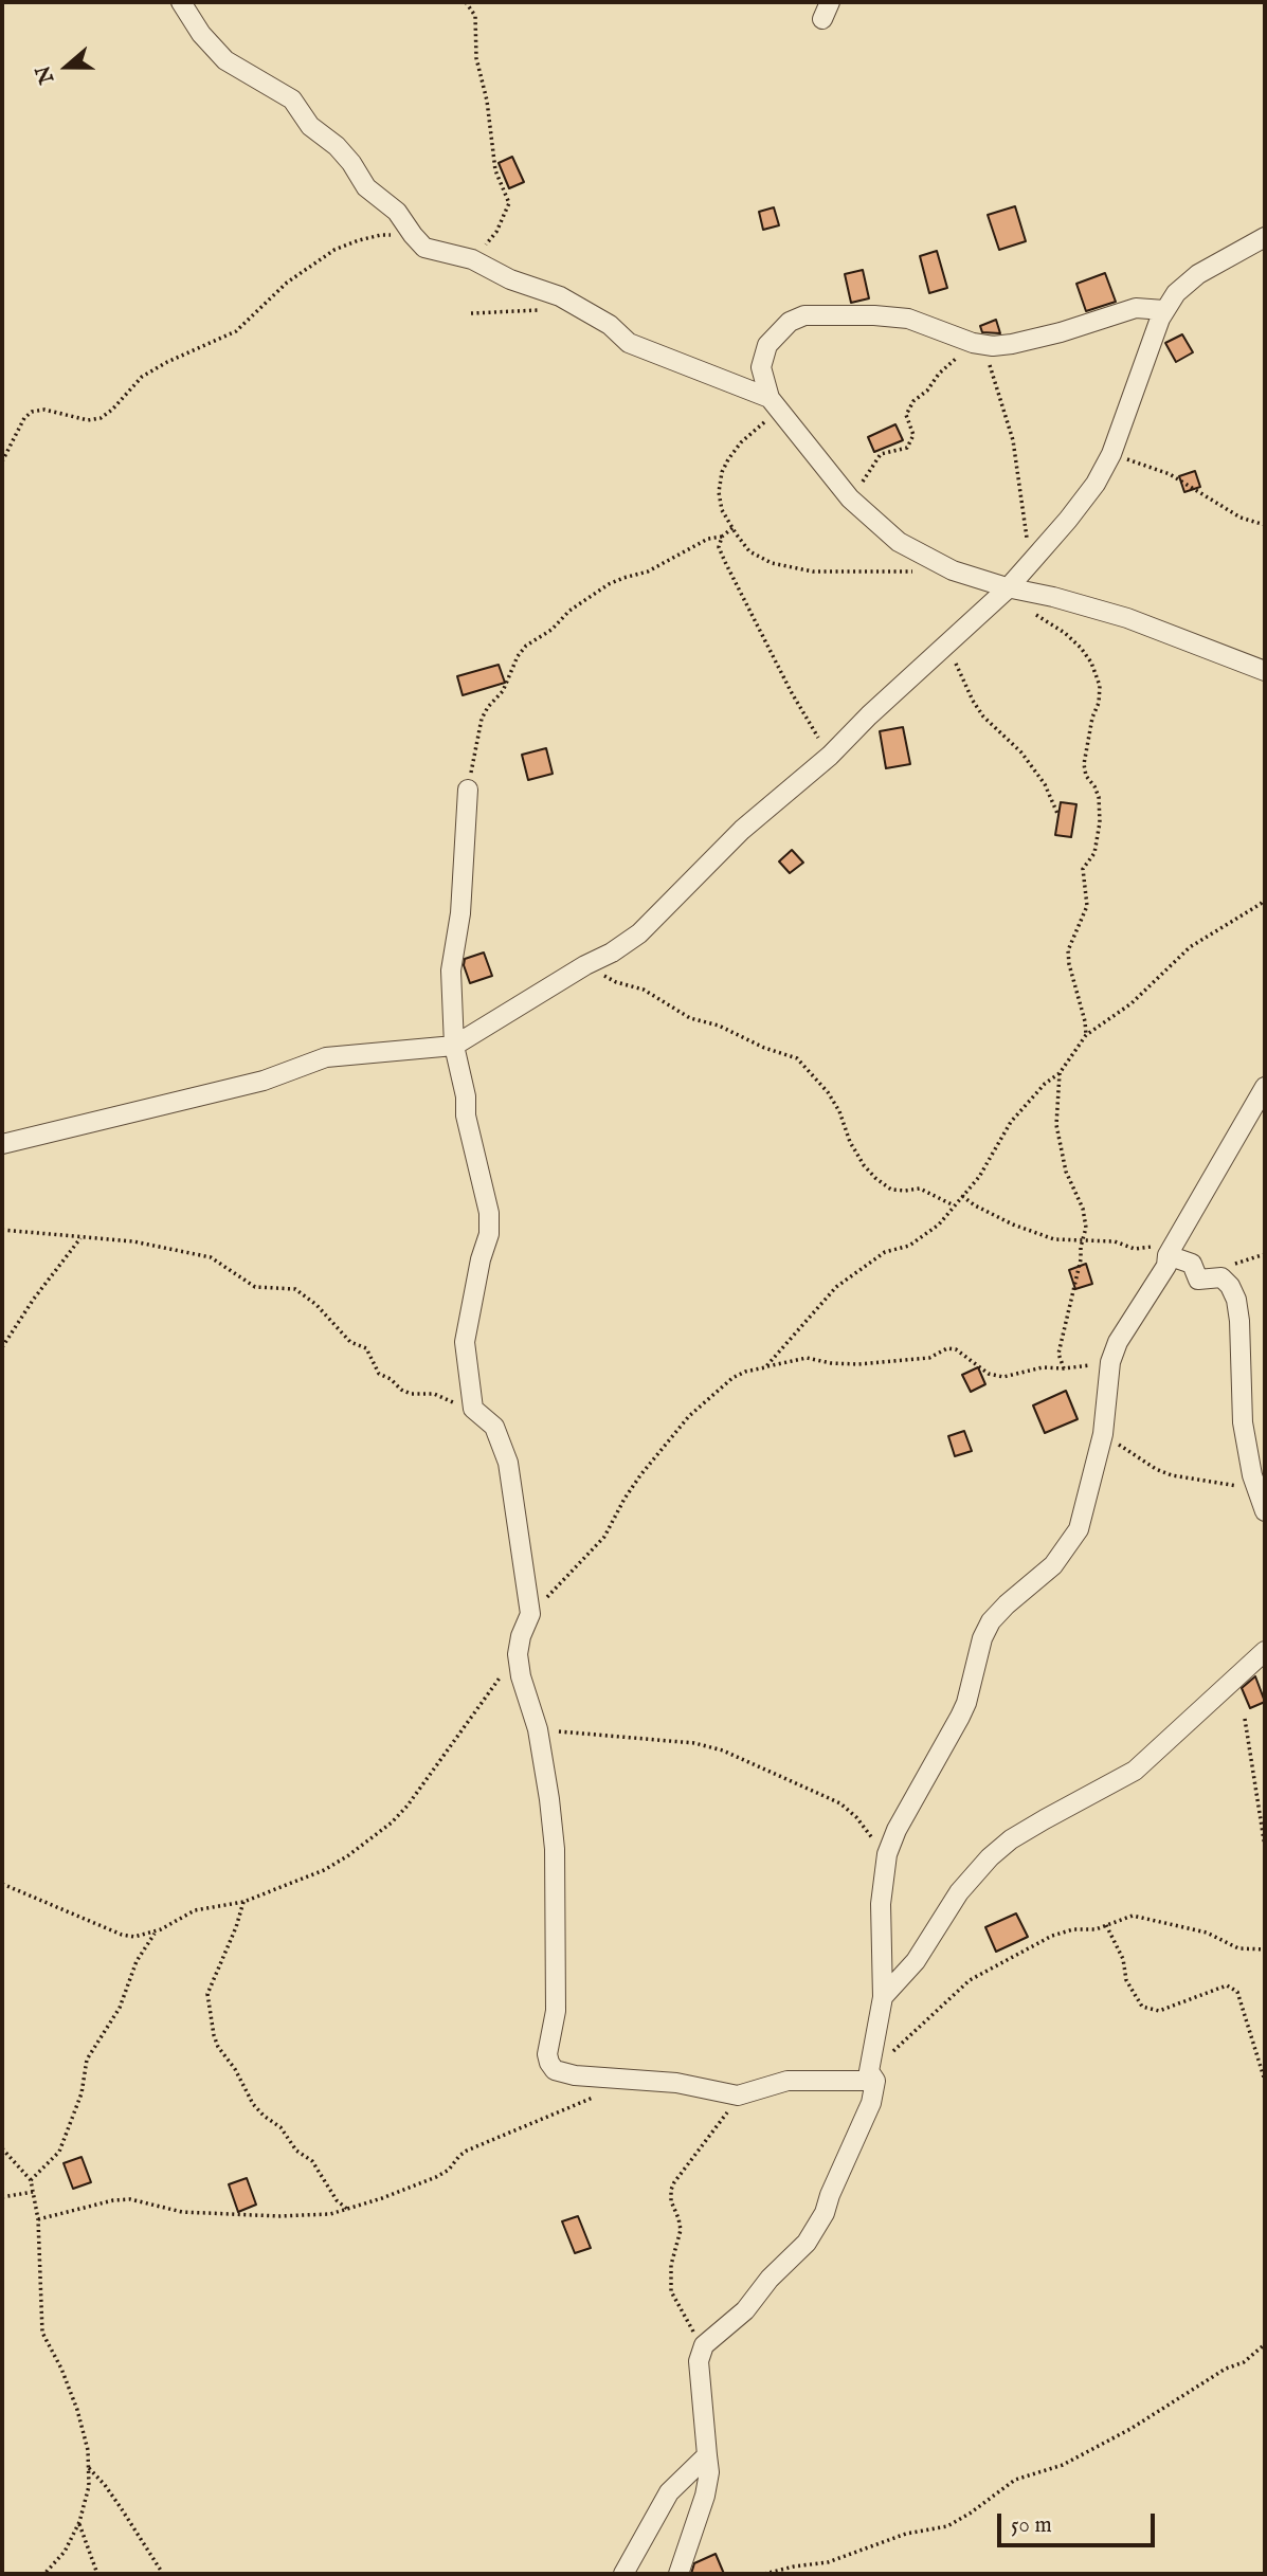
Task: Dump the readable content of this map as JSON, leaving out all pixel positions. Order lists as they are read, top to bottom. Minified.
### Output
{"scale_bar":"50 m","north":"left"}
